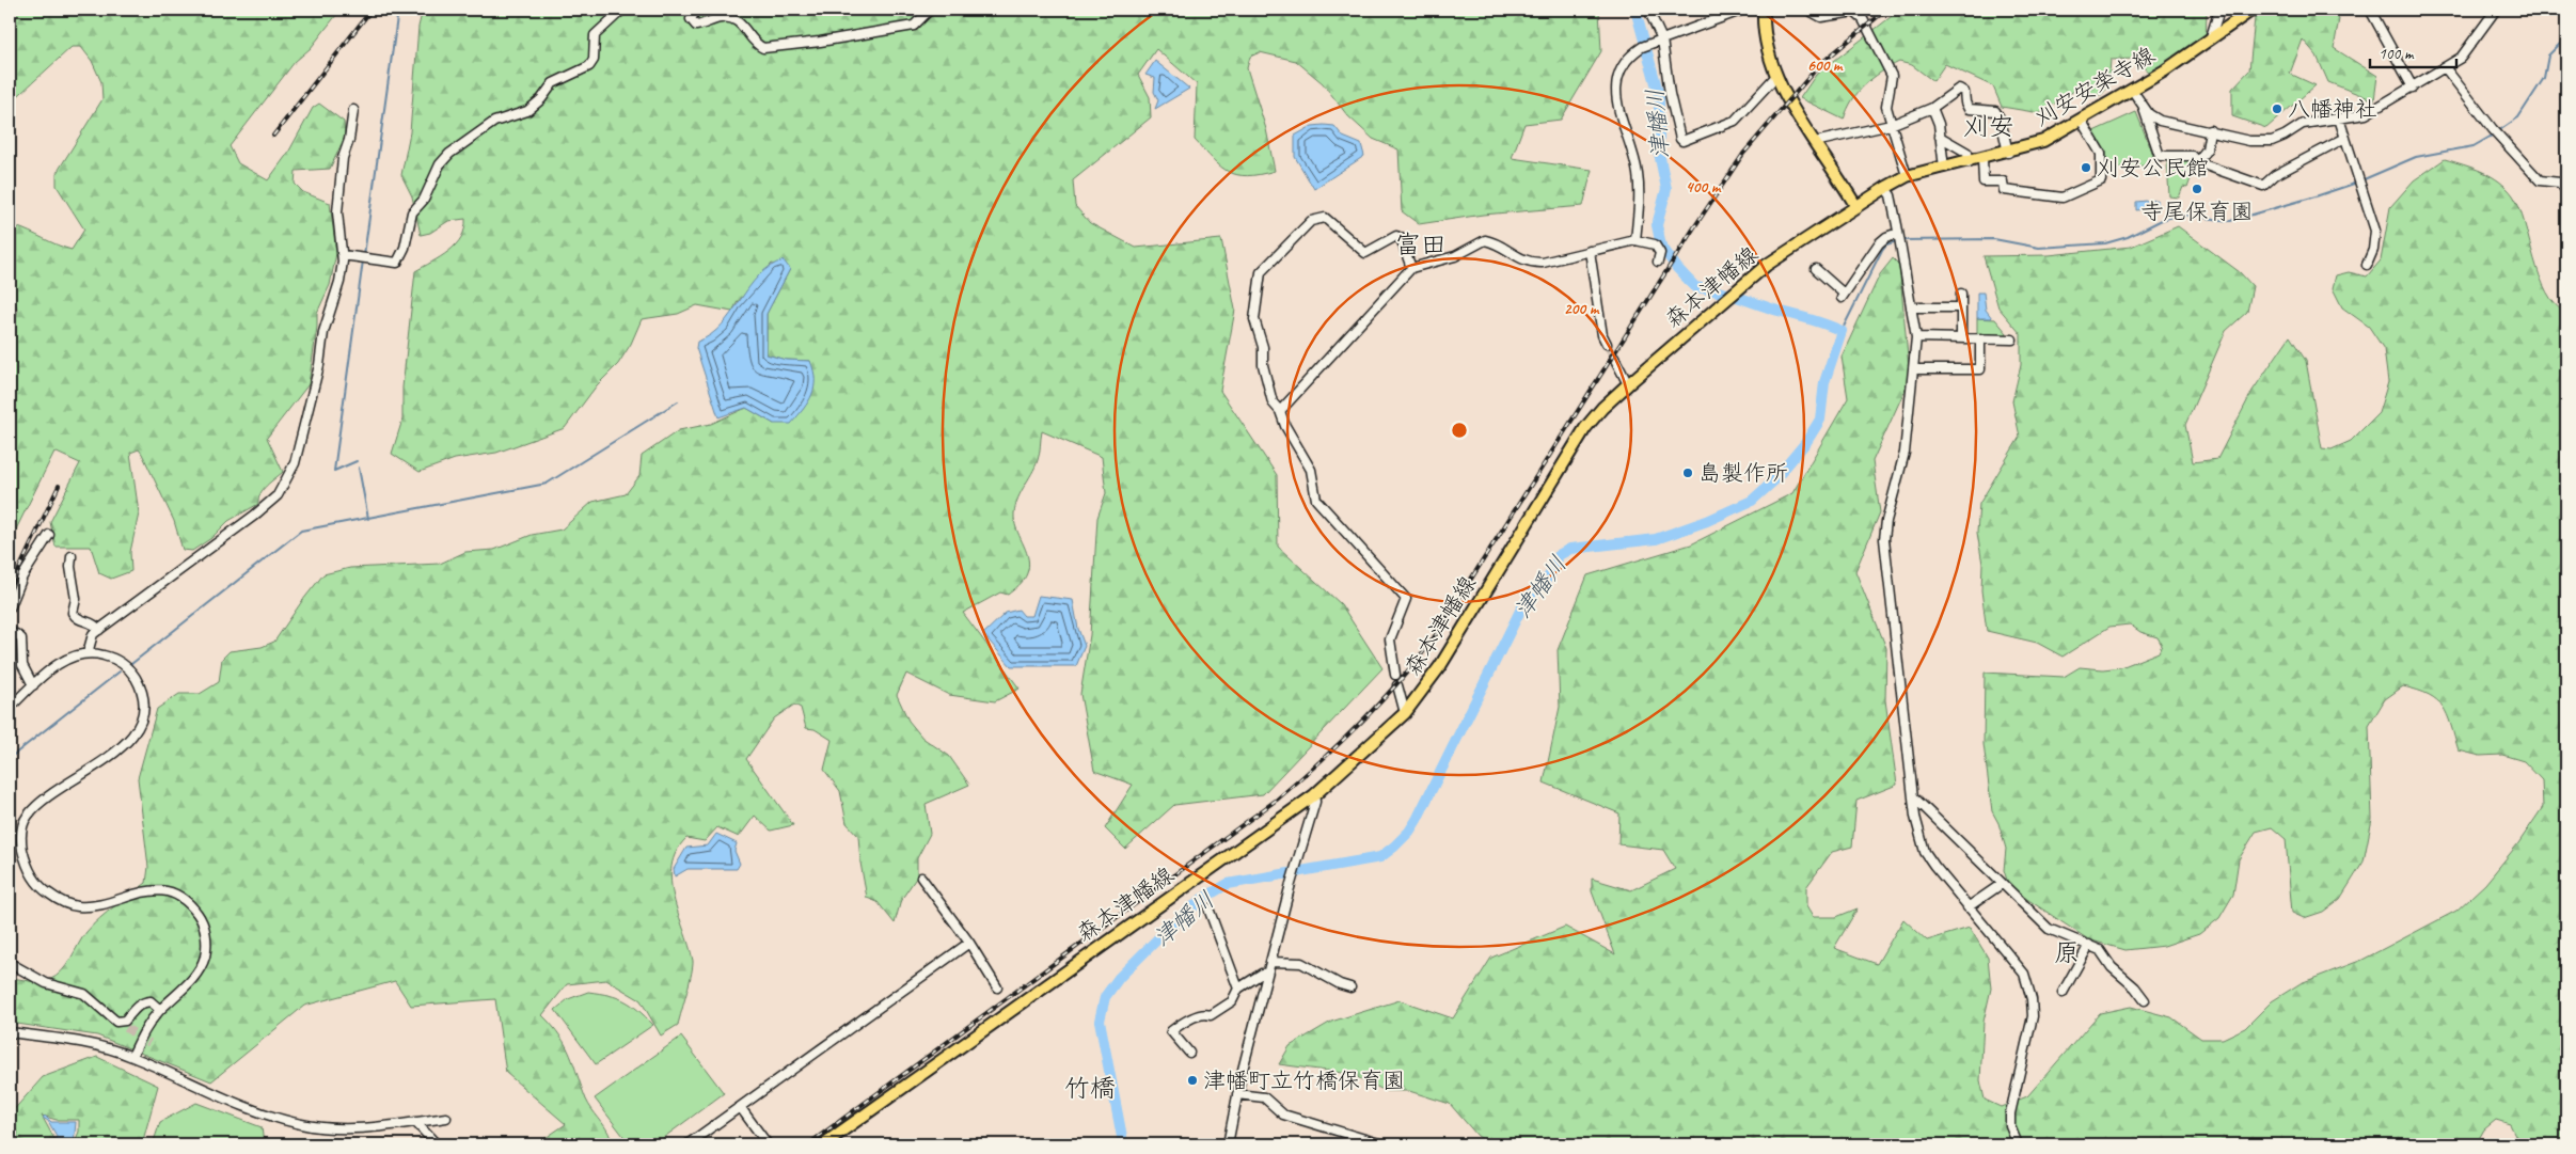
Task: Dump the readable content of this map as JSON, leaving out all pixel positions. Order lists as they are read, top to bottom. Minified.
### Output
{"streets":{"main road":["刈安安楽寺線","森本津幡線"]},"crossings":[["刈安安楽寺線","森本津幡線"]],"districts":["刈安","富田","原","竹橋"],"water":["津幡川"],"places":["八幡神社","刈安公民館","寺尾保育園","島製作所","津幡町立竹橋保育園"],"scale_bar":"100 m","rings":["600 m","400 m","200 m"]}
